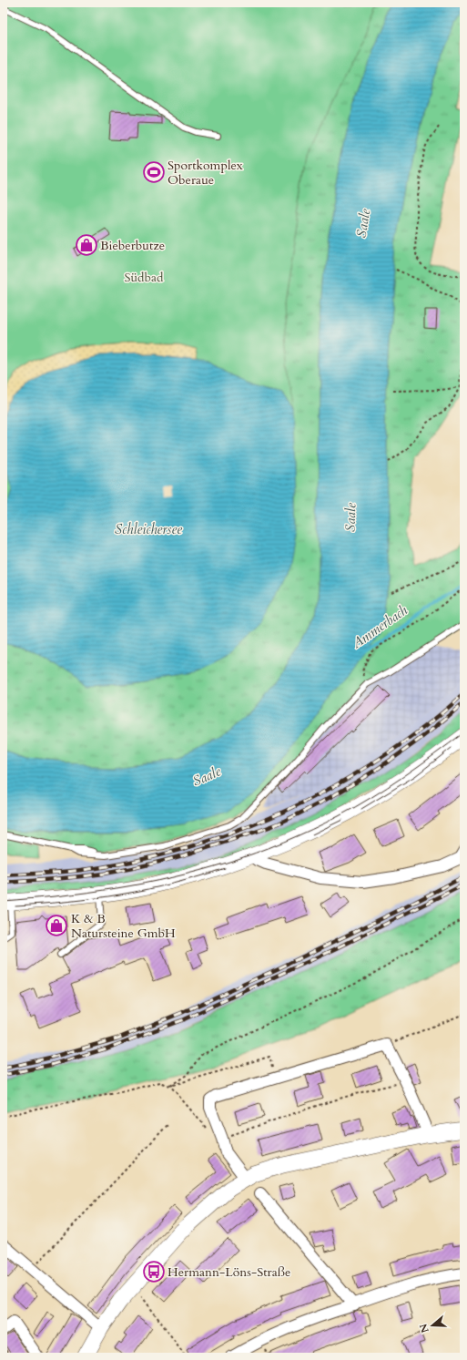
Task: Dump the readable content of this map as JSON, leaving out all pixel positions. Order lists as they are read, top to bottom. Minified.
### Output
{"water":["Saale","Schleichersee","Ammerbach"],"parks":["Südbad"],"places":{"sports":["Sportkomplex Oberaue"],"shop":["Bieberbutze","K & B Natursteine GmbH"],"bus stop":["Hermann-Löns-Straße"]},"north":"left"}
